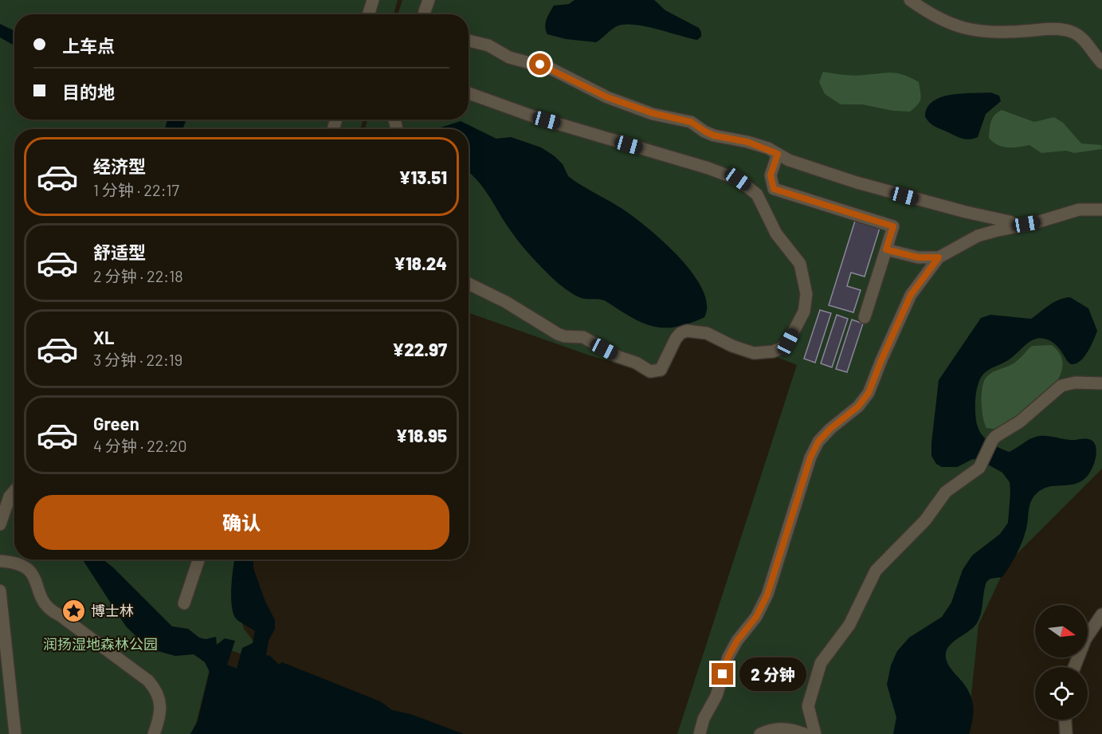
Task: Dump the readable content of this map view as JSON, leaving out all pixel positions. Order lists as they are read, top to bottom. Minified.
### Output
{"parks":["润扬湿地森林公园"],"places":{"place":["博士林"]},"north":"right","page":{"banner":["上车点","目的地"],"list":[{"name":"经济型","note":"1 分钟 · 22:17","value":"¥13.51"},{"name":"舒适型","note":"2 分钟 · 22:18","value":"¥18.24"},{"name":"XL","note":"3 分钟 · 22:19","value":"¥22.97"},{"name":"Green","note":"4 分钟 · 22:20","value":"¥18.95"}],"buttons":"确认","bubble":"2 分钟"}}
